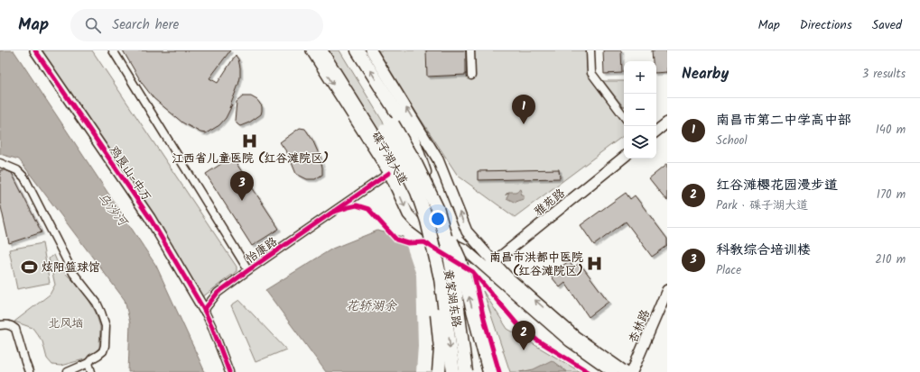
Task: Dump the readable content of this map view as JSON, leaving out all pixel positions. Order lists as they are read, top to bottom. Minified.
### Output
{"streets":{"highway":["黄家湖东路"],"main road":["碟子湖大道","鸡良山-中万","雅苑路","杏林路"],"street":["怡康路"]},"crossings":[["碟子湖大道","雅苑路"],["碟子湖大道","怡康路"],["鸡良山-中万","怡康路"]],"water":["乌沙河","花轿湖余"],"parks":["北风垴"],"places":{"hospital":["江西省儿童医院 (红谷滩院区)","南昌市洪都中医院 (红谷滩院区)"],"sports":["炫阳篮球馆"]},"page":{"header":"Map","search":"Search here","nav":["Map","Directions","Saved"],"heading":["Nearby","3 results"],"map_buttons":["+","−"],"pins":["1","3","2"],"list":[{"mark":"1","name":"南昌市第二中学高中部","note":"School","value":"140 m"},{"mark":"2","name":"红谷滩樱花园漫步道","note":"Park · 碟子湖大道","value":"170 m"},{"mark":"3","name":"科教综合培训楼","note":"Place","value":"210 m"}]}}
